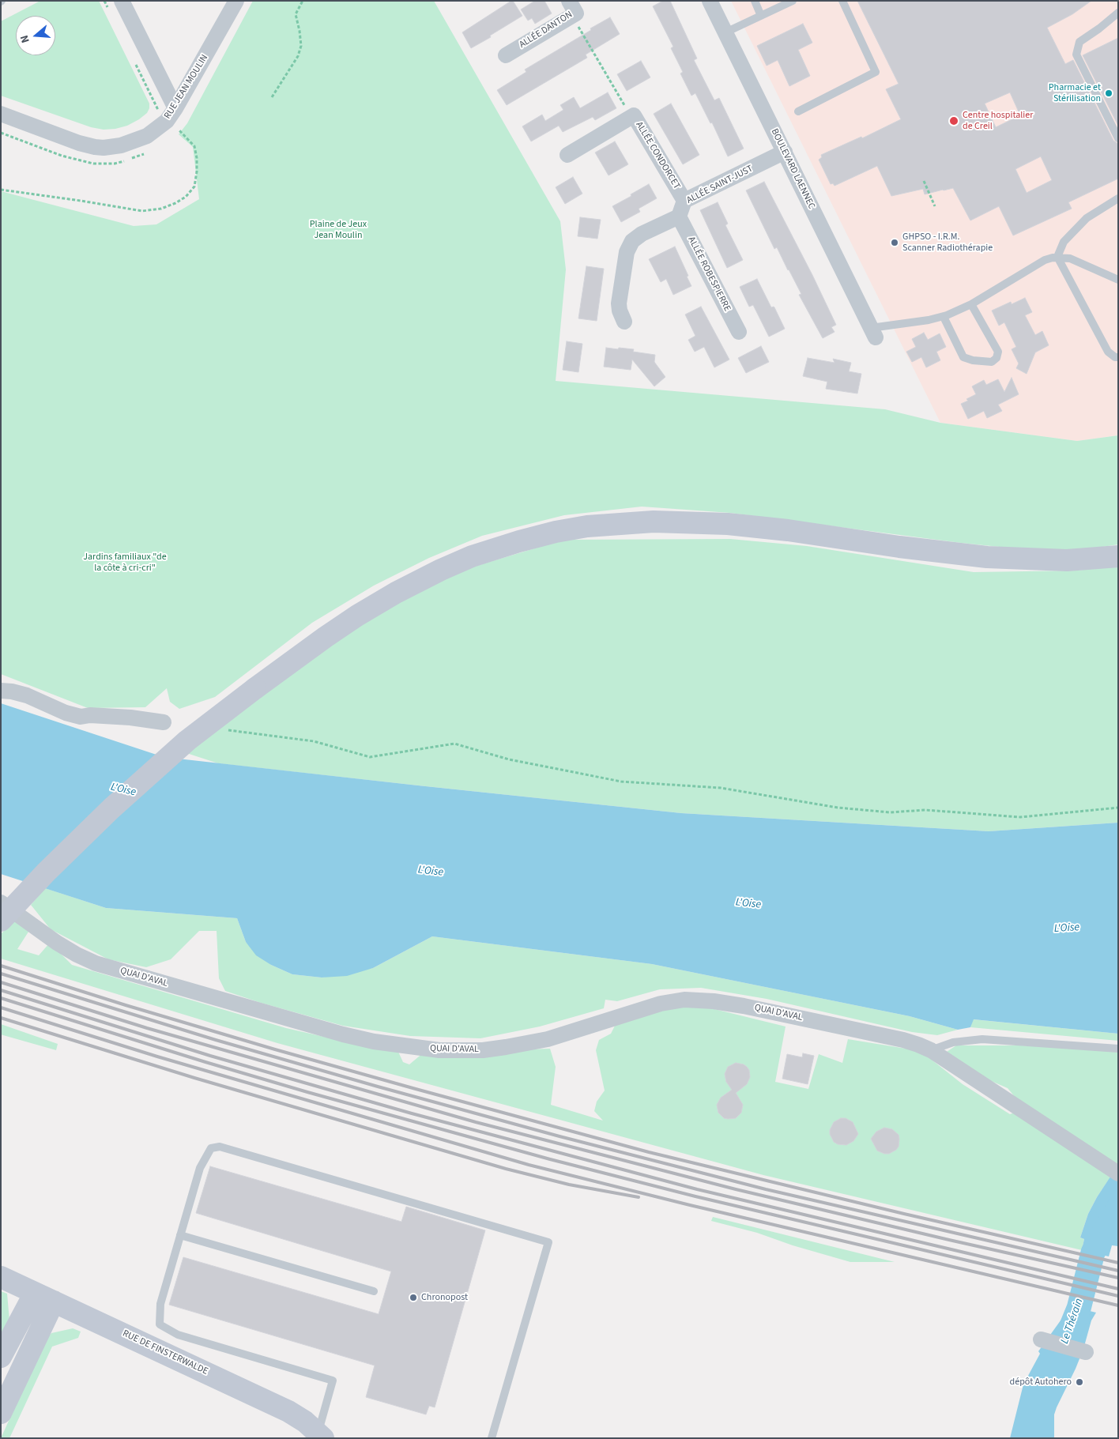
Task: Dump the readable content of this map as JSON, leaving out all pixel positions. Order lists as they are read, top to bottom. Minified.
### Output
{"streets":{"main road":["RUE DE FINSTERWALDE"],"street":["ALLÉE DANTON","RUE JEAN MOULIN","ALLÉE CONDORCET","BOULEVARD LAENNEC","ALLÉE SAINT-JUST","ALLÉE ROBESPIERRE","QUAI D'AVAL"]},"crossings":[["ALLÉE CONDORCET","ALLÉE SAINT-JUST"],["BOULEVARD LAENNEC","ALLÉE SAINT-JUST"],["ALLÉE SAINT-JUST","ALLÉE ROBESPIERRE"]],"water":["L'Oise","Le Thérain"],"parks":["Plaine de Jeux Jean Moulin","Jardins familiaux \"de la côte à cri-cri\""],"places":["Pharmacie et Stérilisation","Centre hospitalier de Creil","GHPSO - I.R.M. Scanner Radiothérapie","Chronopost","dépôt Autohero"],"north":"left"}
